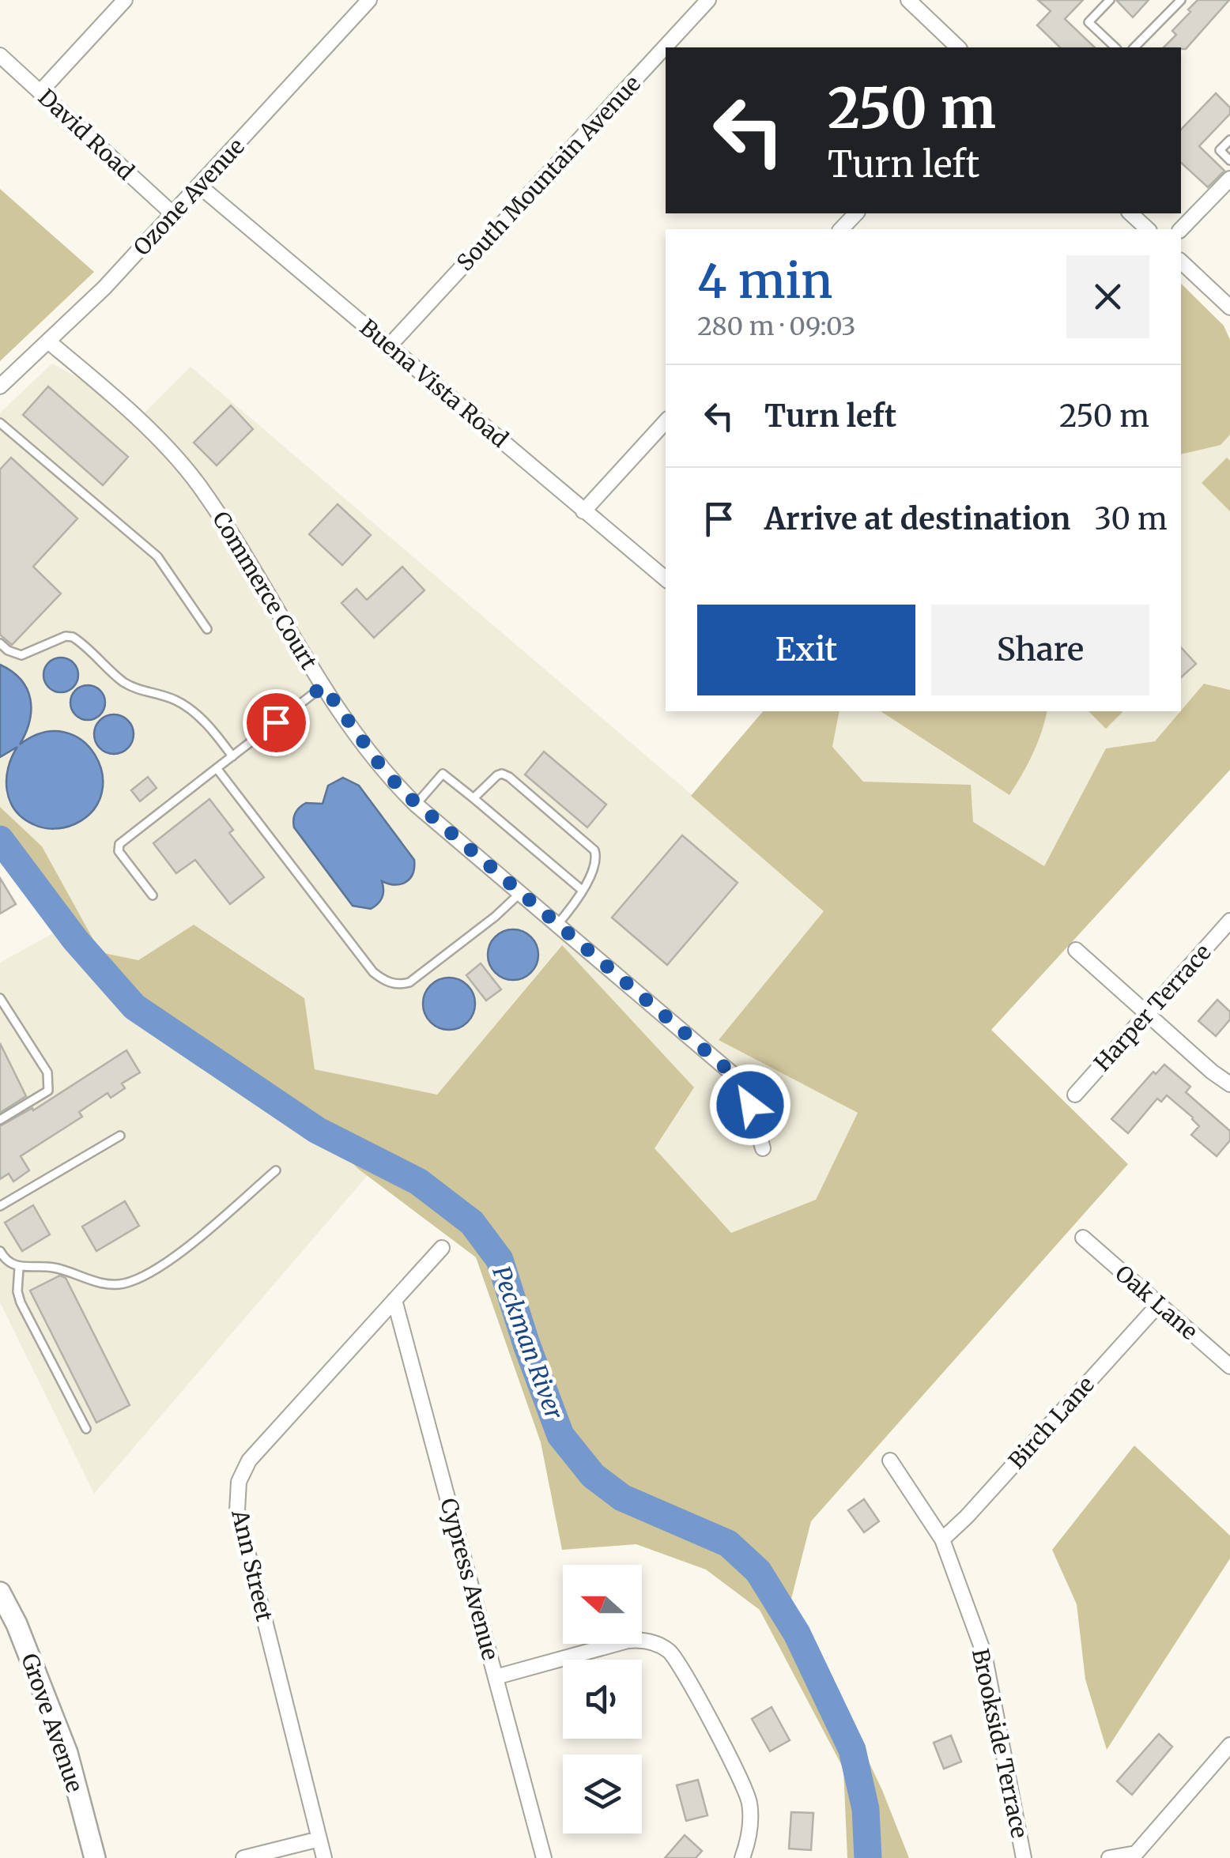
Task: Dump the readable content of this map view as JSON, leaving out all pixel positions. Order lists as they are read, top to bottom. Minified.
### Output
{"streets":{"street":["David Road","South Mountain Avenue","Ozone Avenue","Buena Vista Road","Commerce Court","Harper Terrace","Oak Lane","Birch Lane","Ann Street","Cypress Avenue","Grove Avenue","Brookside Terrace"]},"crossings":[["David Road","Ozone Avenue"],["South Mountain Avenue","Buena Vista Road"],["Ozone Avenue","Buena Vista Road"],["Ozone Avenue","Commerce Court"],["Oak Lane","Birch Lane"],["Birch Lane","Brookside Terrace"],["Ann Street","Cypress Avenue"]],"water":["Peckman River"],"north":"left","page":{"turn":["250 m","Turn left"],"heading":["4 min","280 m · 09:03"],"list":[{"name":"Turn left","value":"250 m"},{"name":"Arrive at destination","value":"30 m"}],"buttons":["Exit","Share"]}}
